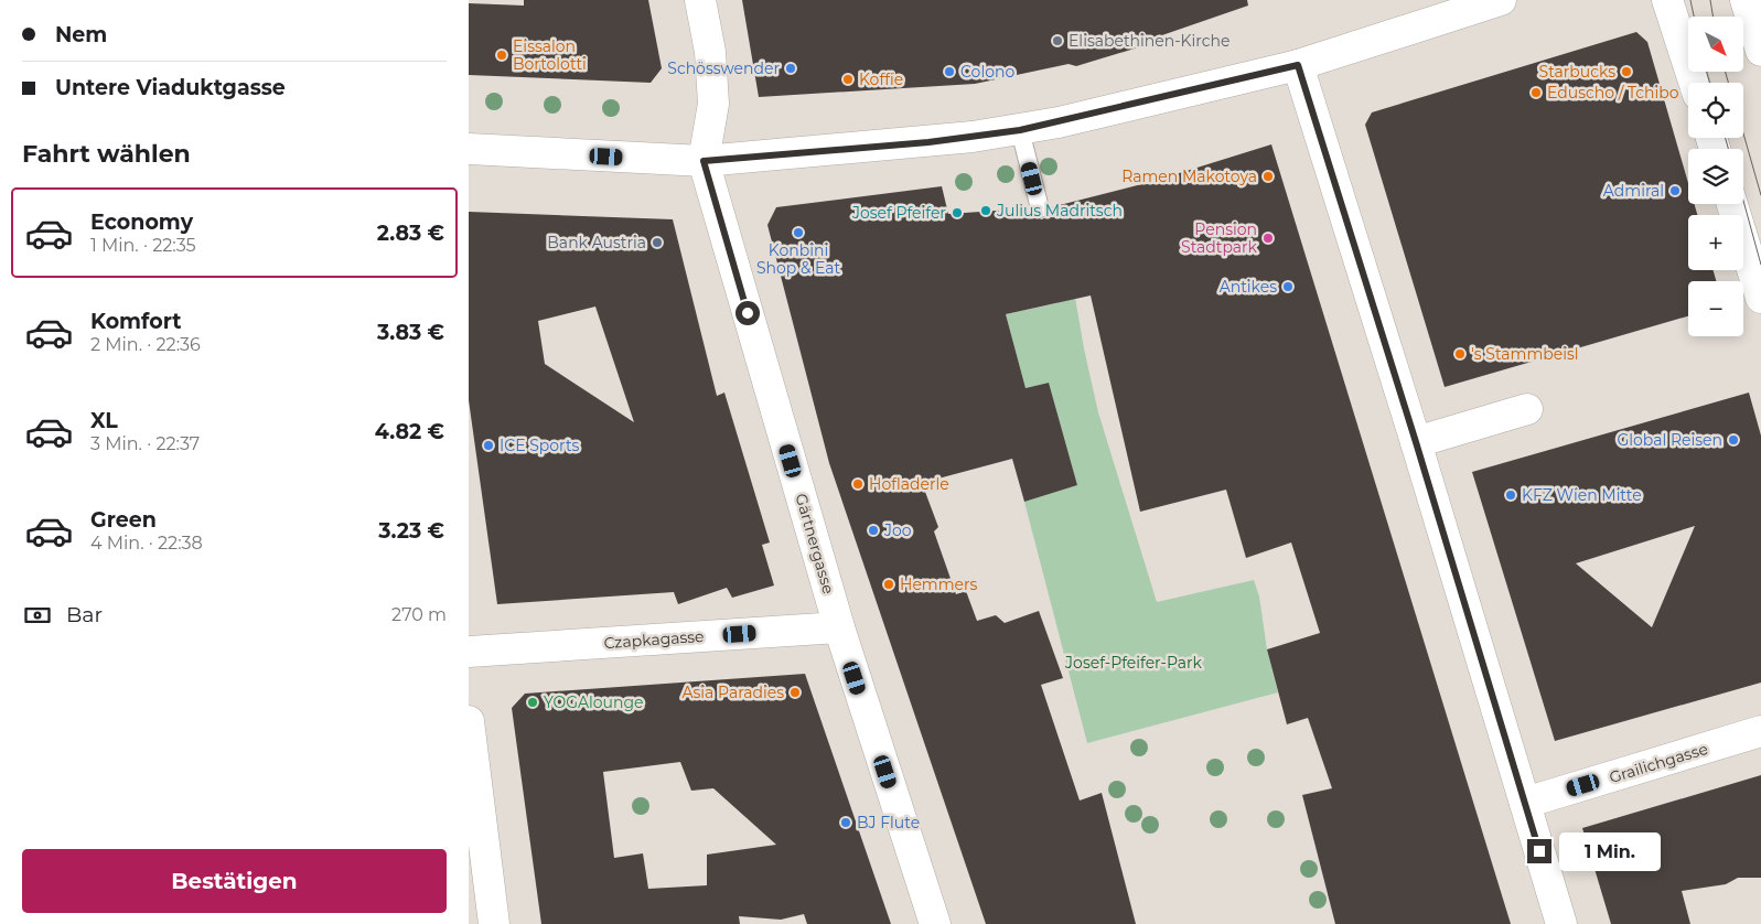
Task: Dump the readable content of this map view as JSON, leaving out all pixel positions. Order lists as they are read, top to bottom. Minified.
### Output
{"streets":{"street":["Gärtnergasse","Czapkagasse","Grailichgasse"]},"crossings":[["Gärtnergasse","Czapkagasse"]],"parks":["Josef-Pfeifer-Park"],"places":["Elisabethinen-Kirche","Eissalon Bortolotti","Schösswender","Colono","Starbucks","Koffie","Eduscho / Tchibo","Ramen Makotoya","Admiral","Julius Madritsch","Josef Pfeifer","Konbini Shop & Eat","Pension Stadtpark","Bank Austria","Antikes","'s Stammbeisl","Global Reisen","ICE Sports","Hofladerle","KFZ Wien Mitte","Joo","Hemmers","Asia Paradies","YOGAlounge","BJ Flute"],"north":"bottom right","page":{"banner":["Nem","Untere Viaduktgasse"],"map_buttons":["+","−"],"heading":"Fahrt wählen","list":[{"name":"Economy","note":"1 Min. · 22:35","value":"2.83 €"},{"name":"Komfort","note":"2 Min. · 22:36","value":"3.83 €"},{"name":"XL","note":"3 Min. · 22:37","value":"4.82 €"},{"name":"Green","note":"4 Min. · 22:38","value":"3.23 €"}],"pay":["Bar","270 m"],"bubble":"1 Min.","buttons":"Bestätigen"}}
